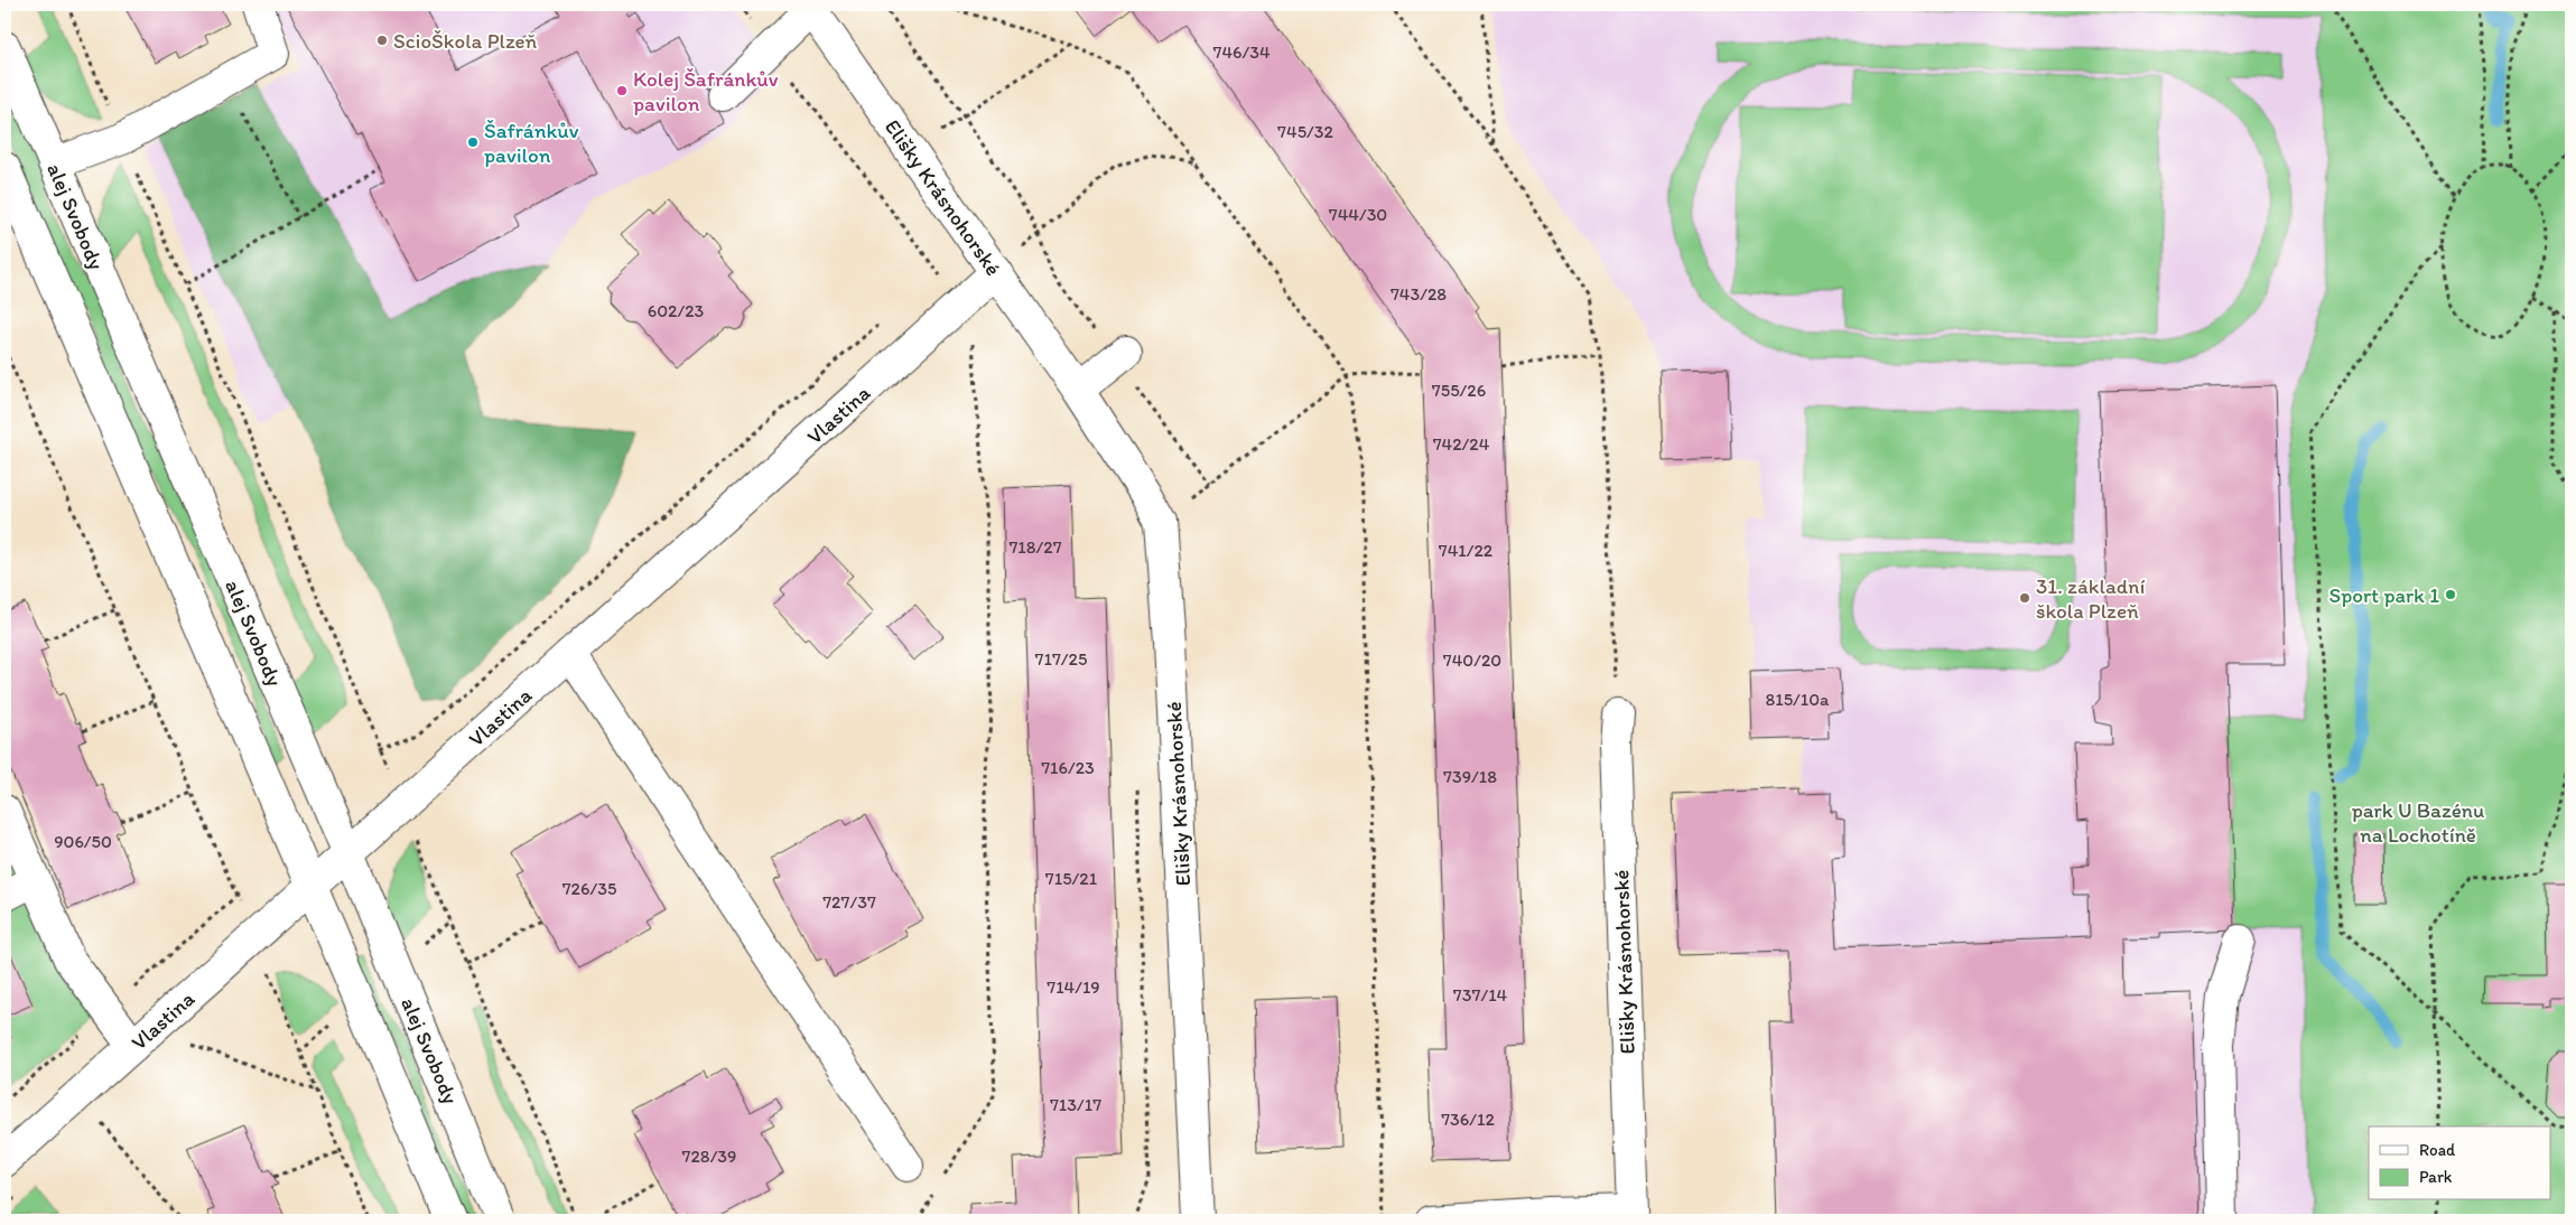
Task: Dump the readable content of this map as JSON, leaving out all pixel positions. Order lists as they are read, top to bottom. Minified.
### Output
{"streets":{"street":["Elišky Krásnohorské","alej Svobody","Vlastina"]},"crossings":[["Elišky Krásnohorské","Vlastina"],["alej Svobody","Vlastina"]],"parks":["park U Bazénu na Lochotíně"],"places":["ScioŠkola Plzeň","Kolej Šafránkův pavilon","Šafránkův pavilon","Sport park 1","31. základní škola Plzeň"],"house_numbers":["746/34","745/32","744/30","743/28","602/23","755/26","742/24","718/27","741/22","717/25","740/20","815/10a","716/23","739/18","906/50","715/21","726/35","727/37","714/19","737/14","713/17","736/12","728/39"],"legend":["Road","Park"]}
